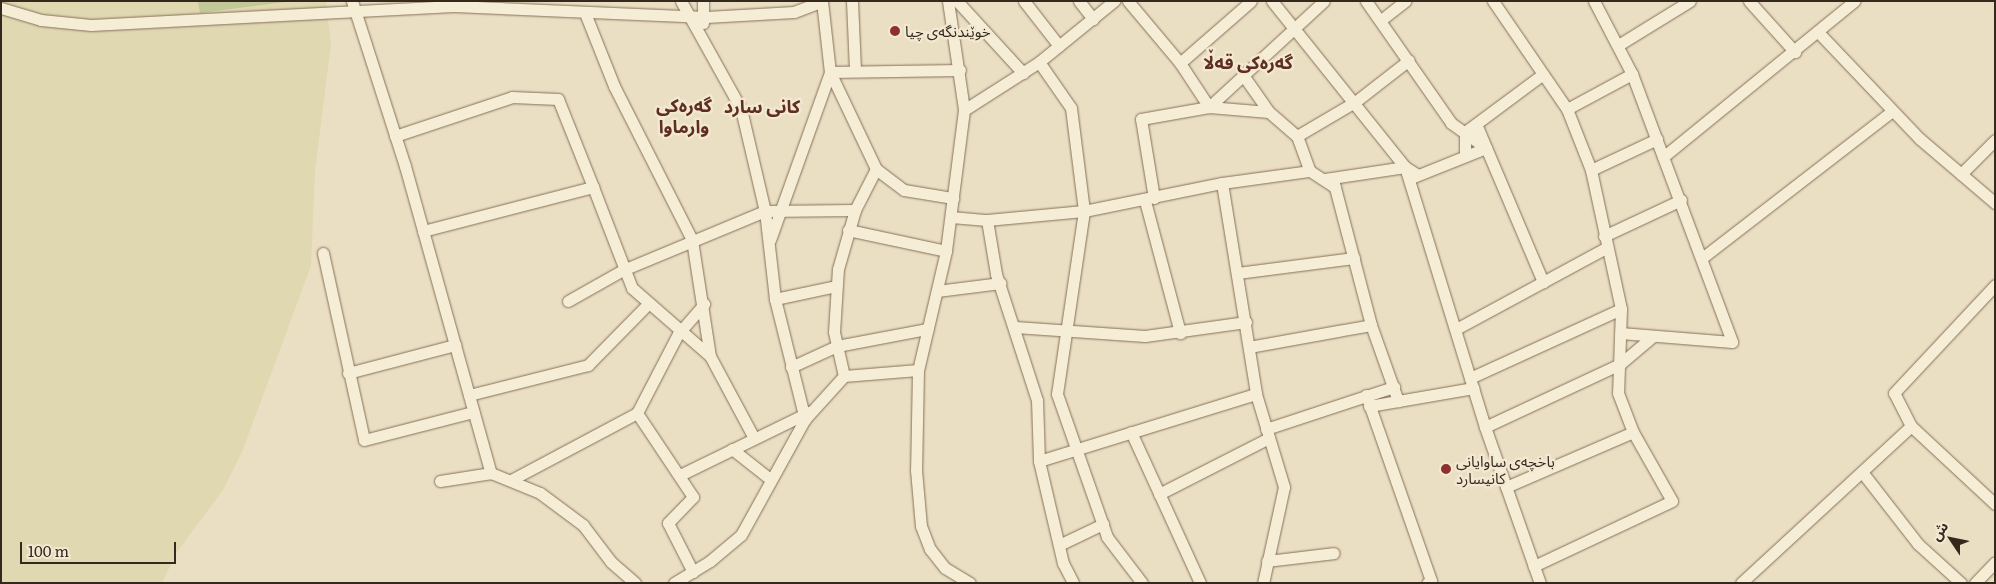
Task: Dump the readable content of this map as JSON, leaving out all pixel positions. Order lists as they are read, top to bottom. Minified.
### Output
{"districts":["گەرەکی قەڵا","گەرەکی وارماوا","کانی سارد"],"places":["خوێندنگەی چیا","باخچەی ساوایانی کانیسارد"],"scale_bar":"100 m","north":"top left"}
